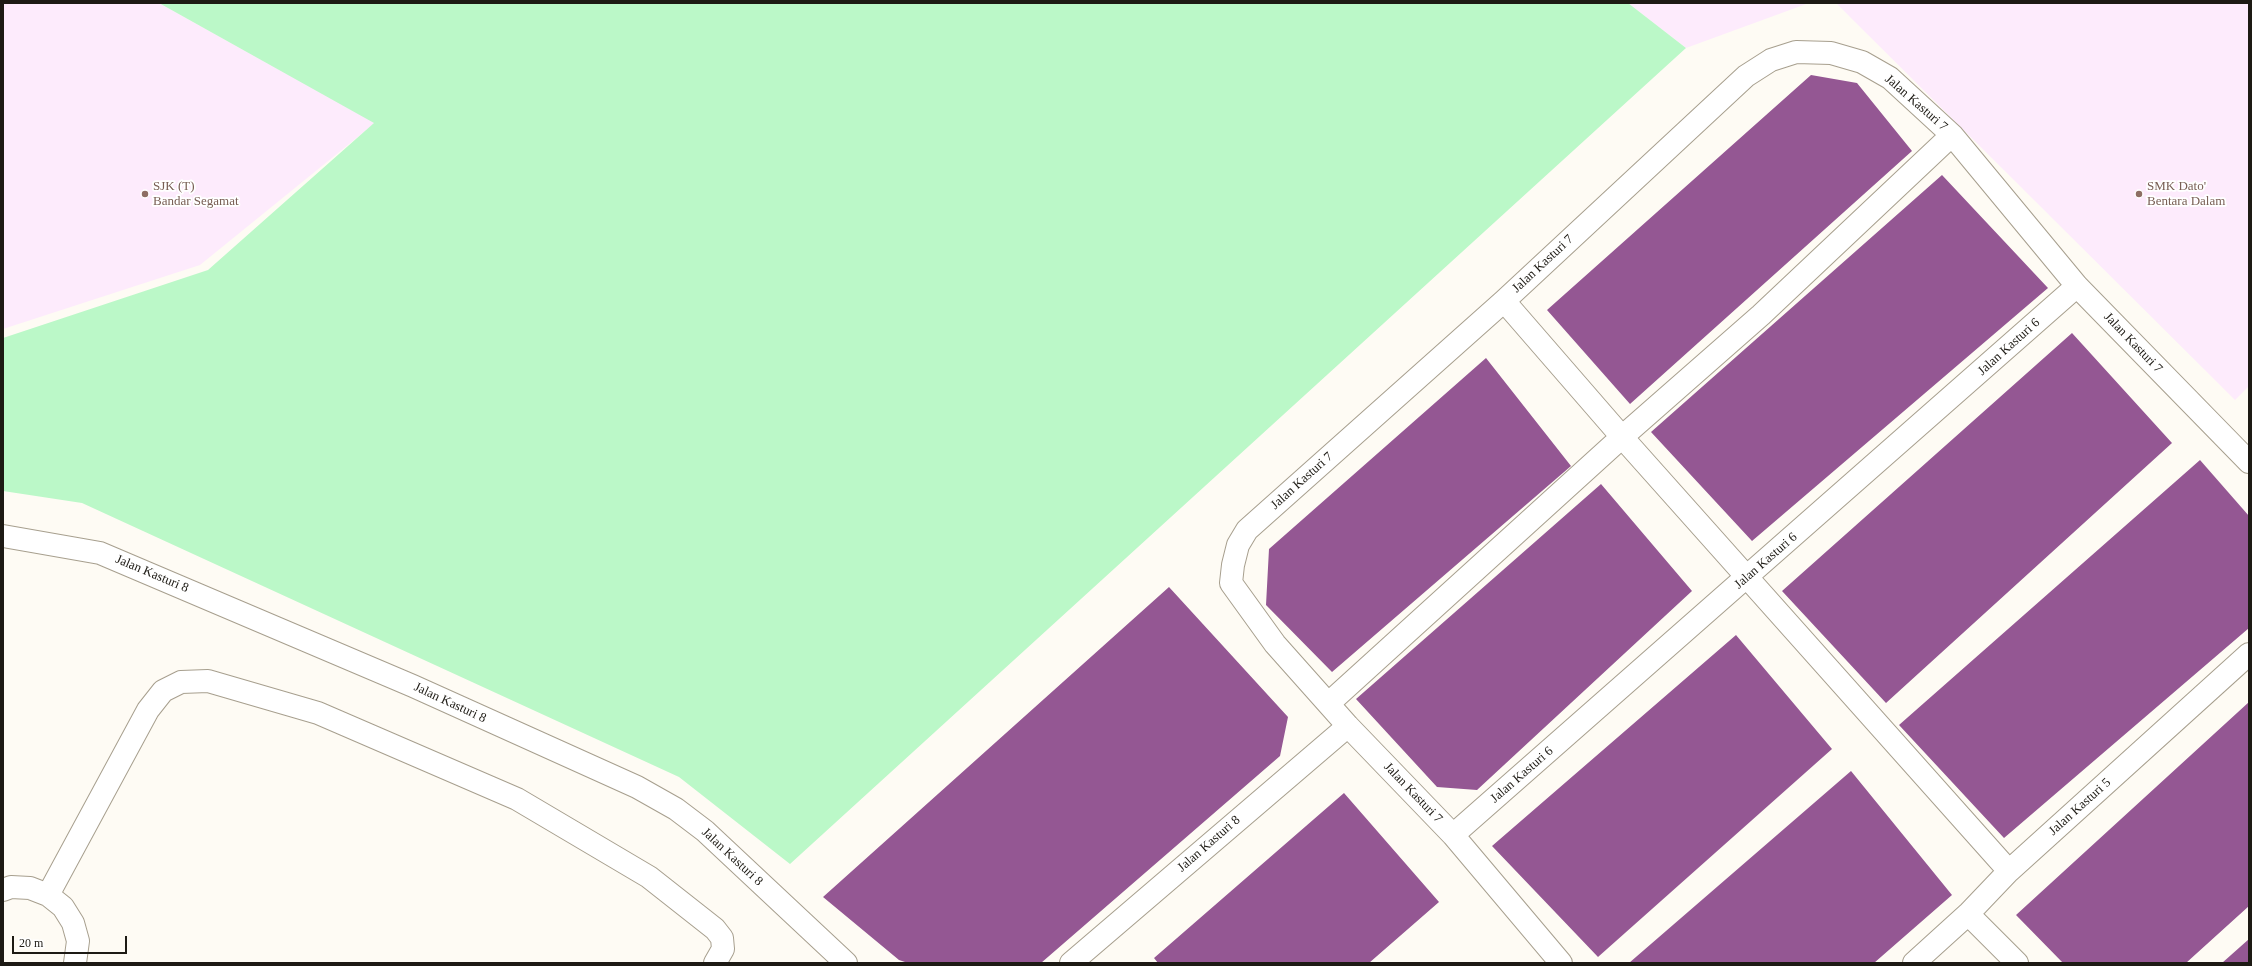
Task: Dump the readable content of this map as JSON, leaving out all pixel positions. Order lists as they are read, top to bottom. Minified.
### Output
{"streets":{"street":["Jalan Kasturi 7","Jalan Kasturi 6","Jalan Kasturi 8","Jalan Kasturi 5"]},"crossings":[["Jalan Kasturi 7","Jalan Kasturi 6"],["Jalan Kasturi 7","Jalan Kasturi 8"]],"places":["SJK (T) Bandar Segamat","SMK Dato' Bentara Dalam"],"scale_bar":"20 m"}
